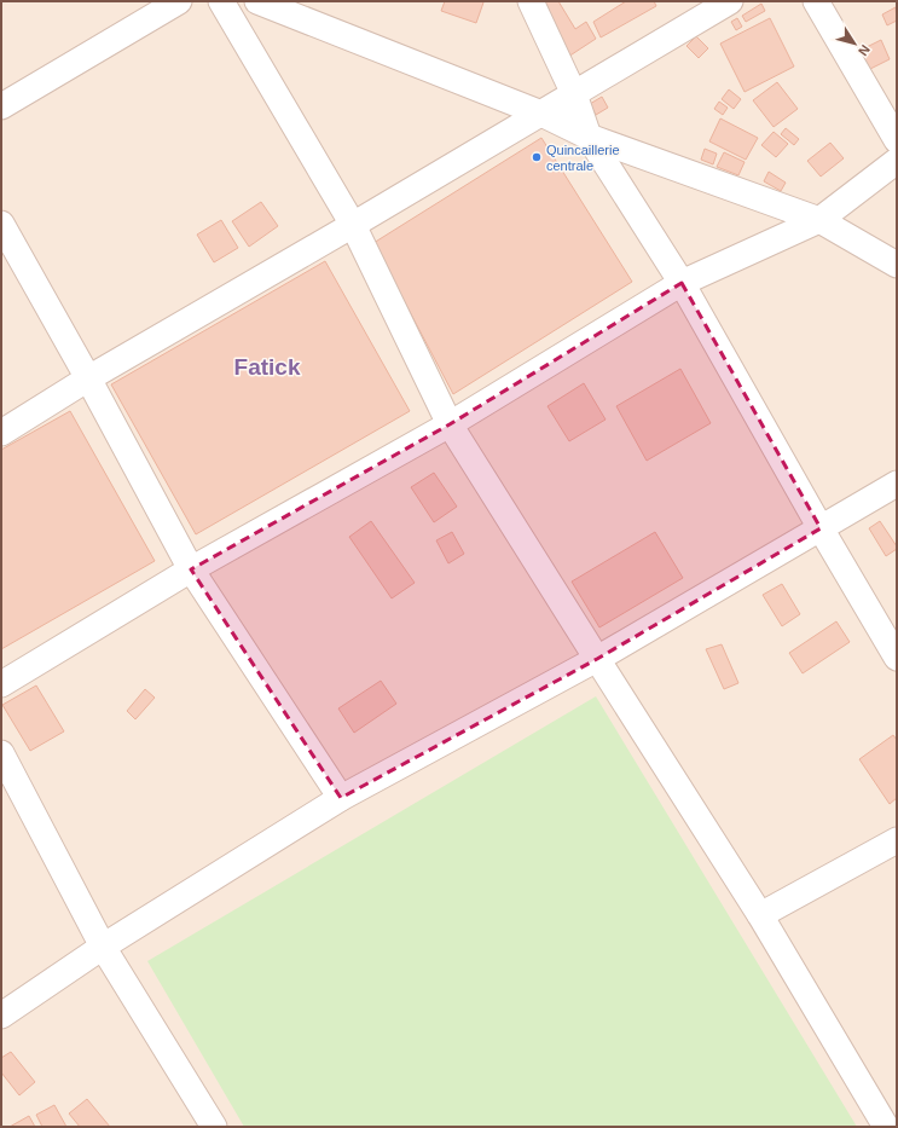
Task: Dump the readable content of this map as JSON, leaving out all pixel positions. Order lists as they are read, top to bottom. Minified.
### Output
{"districts":["Fatick"],"places":["Quincaillerie centrale"],"north":"bottom right"}
